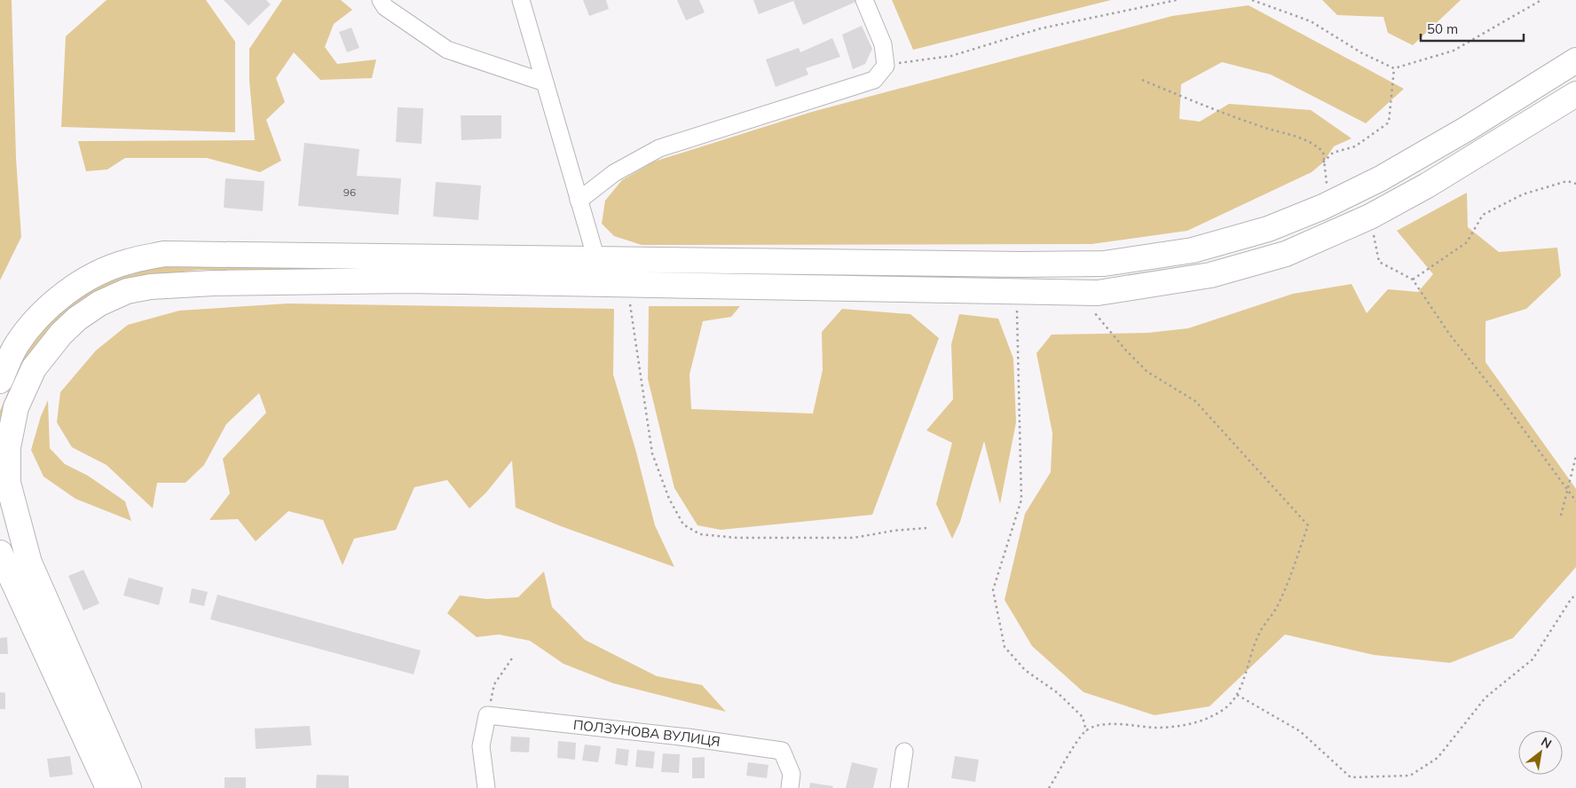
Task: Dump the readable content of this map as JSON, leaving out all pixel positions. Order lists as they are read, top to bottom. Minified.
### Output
{"streets":{"street":["ПОЛЗУНОВА ВУЛИЦЯ"]},"house_numbers":["96"],"scale_bar":"50 m","north":"top right"}
